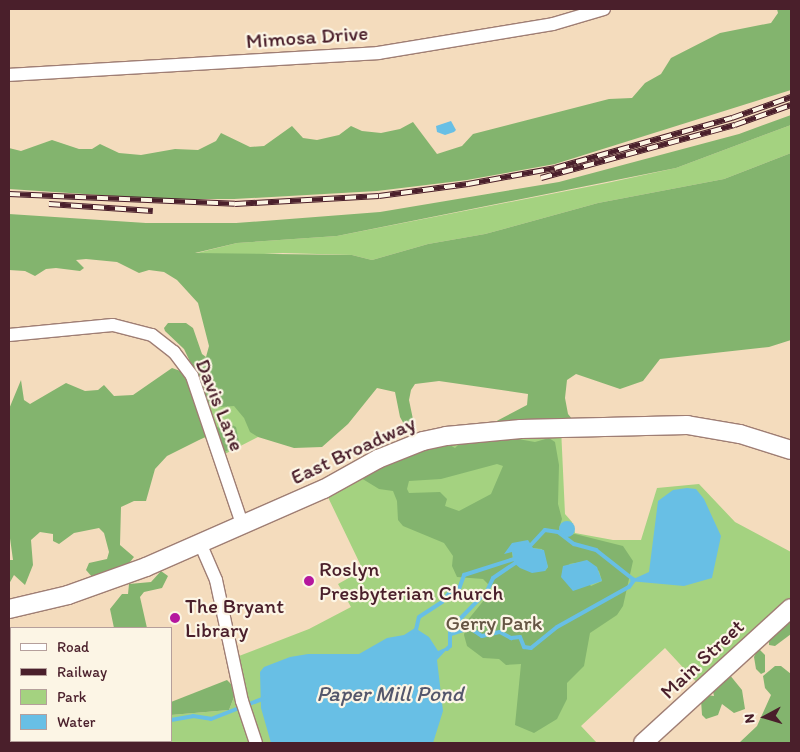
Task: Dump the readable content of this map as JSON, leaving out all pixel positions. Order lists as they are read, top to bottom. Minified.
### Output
{"streets":{"main road":["East Broadway","Main Street"],"street":["Mimosa Drive","Davis Lane"]},"crossings":[["Davis Lane","East Broadway"]],"water":["Paper Mill Pond"],"parks":["Gerry Park"],"places":["Roslyn Presbyterian Church","The Bryant Library"],"legend":["Road","Railway","Park","Water"],"north":"left"}
